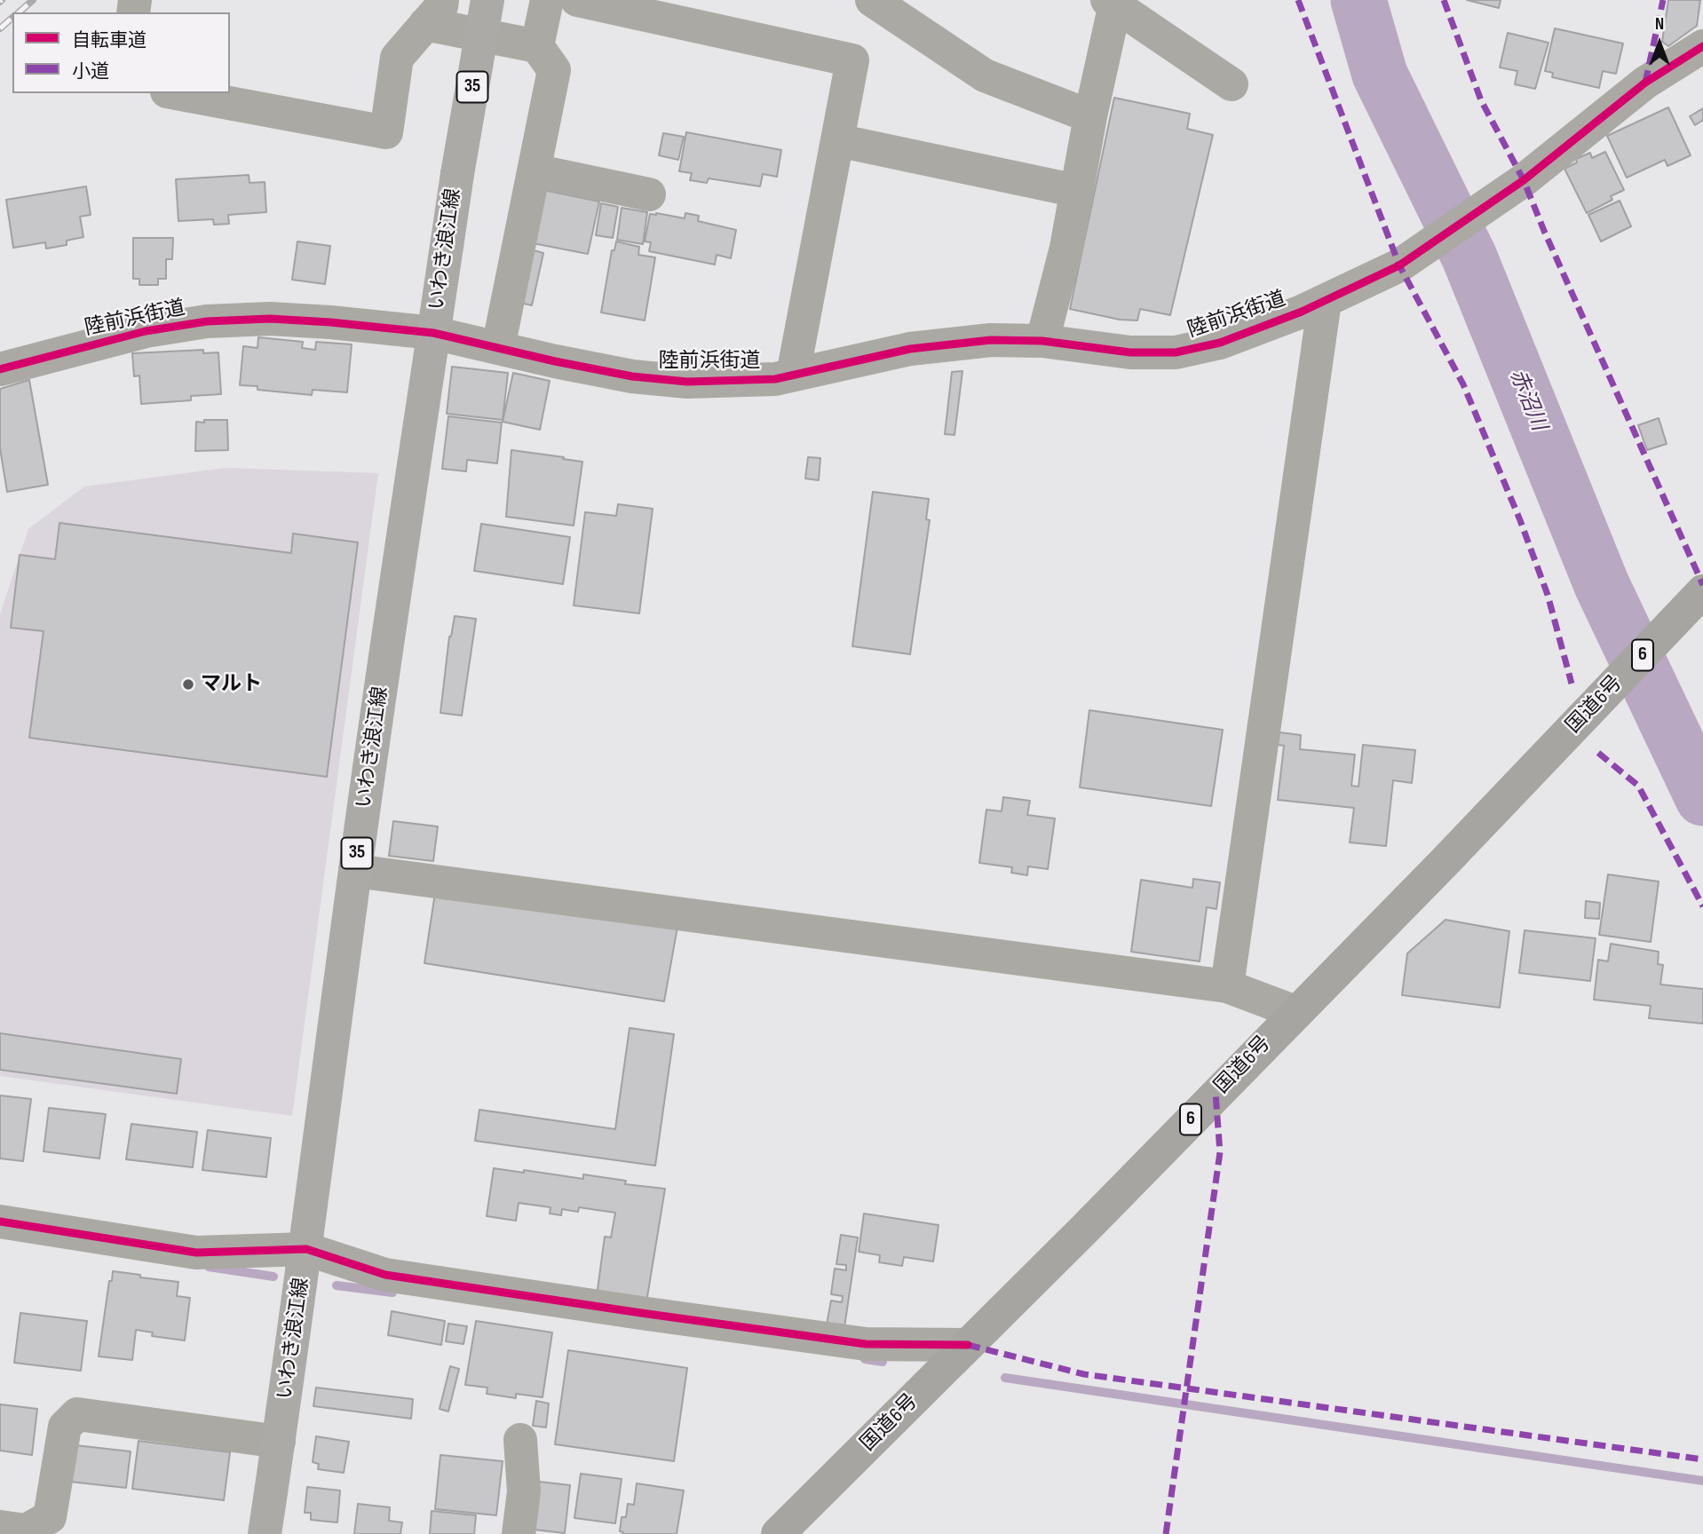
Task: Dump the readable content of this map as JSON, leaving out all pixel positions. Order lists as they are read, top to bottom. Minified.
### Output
{"streets":{"highway":["6","国道6号"],"main road":["35","いわき浪江線"],"street":["陸前浜街道"]},"crossings":[["いわき浪江線","陸前浜街道"]],"water":["赤沼川"],"places":["マルト"],"legend":["自転車道","小道"],"north":"top"}
